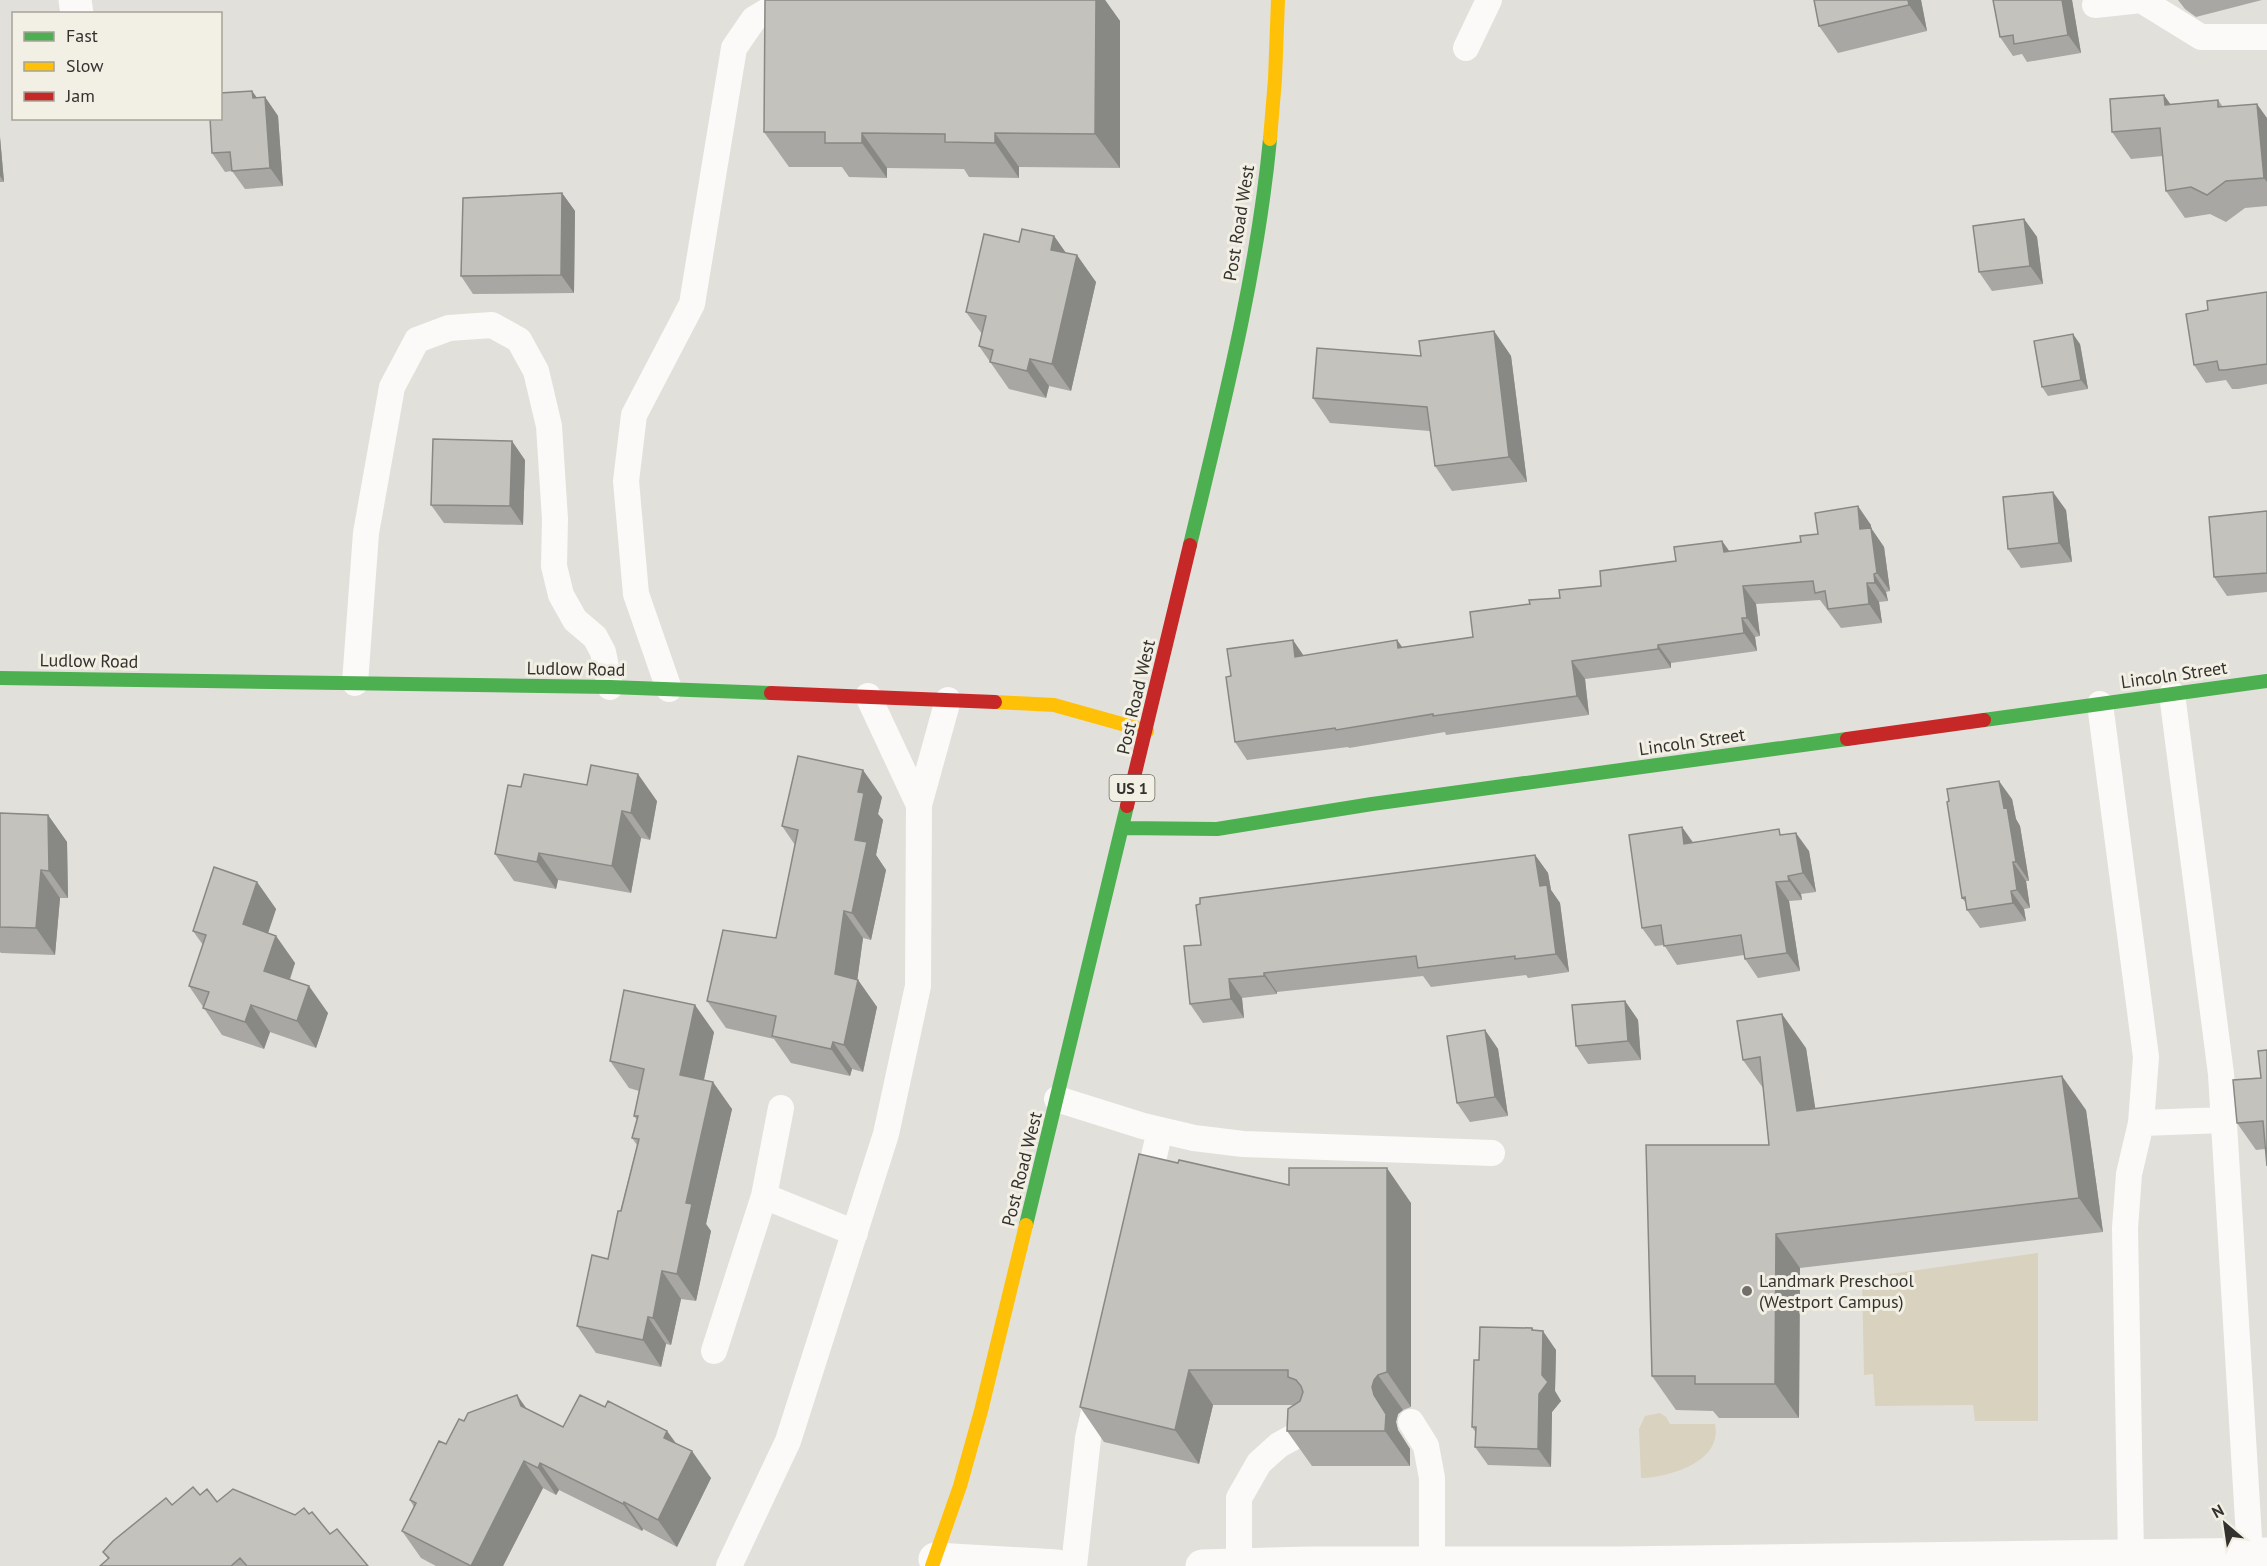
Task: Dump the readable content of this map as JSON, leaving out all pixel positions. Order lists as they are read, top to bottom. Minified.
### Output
{"streets":{"street":["Post Road West","Ludlow Road","Lincoln Street","US 1"]},"crossings":[["Post Road West","Ludlow Road"],["Post Road West","Lincoln Street"]],"places":["Landmark Preschool (Westport Campus)"],"legend":["Fast","Slow","Jam"],"north":"top left"}
